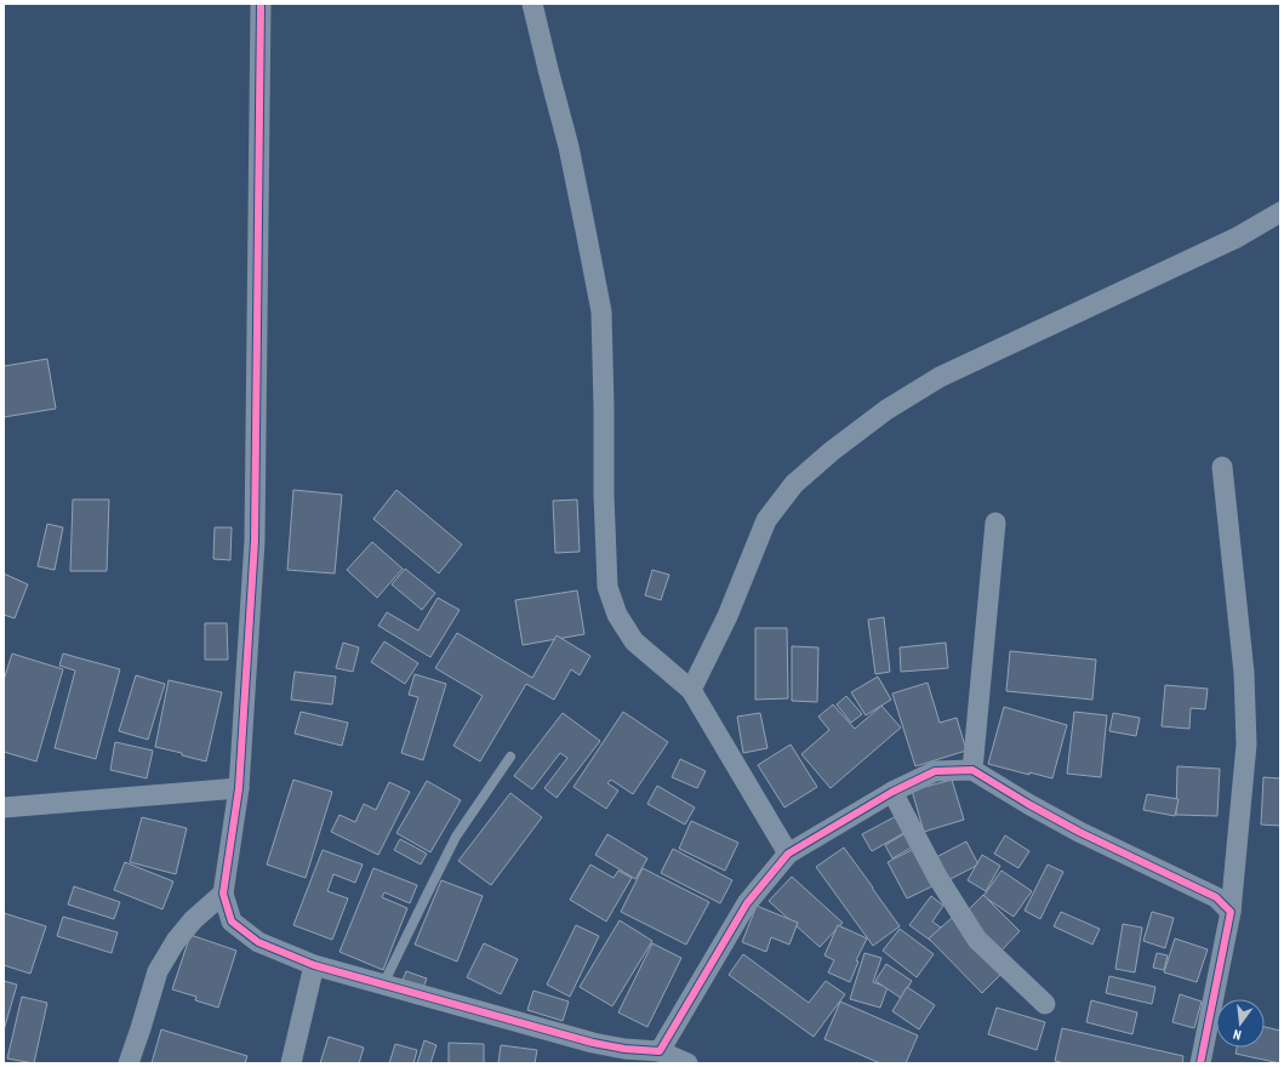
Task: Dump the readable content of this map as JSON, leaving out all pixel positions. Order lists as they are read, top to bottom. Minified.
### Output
{"north":"bottom"}
